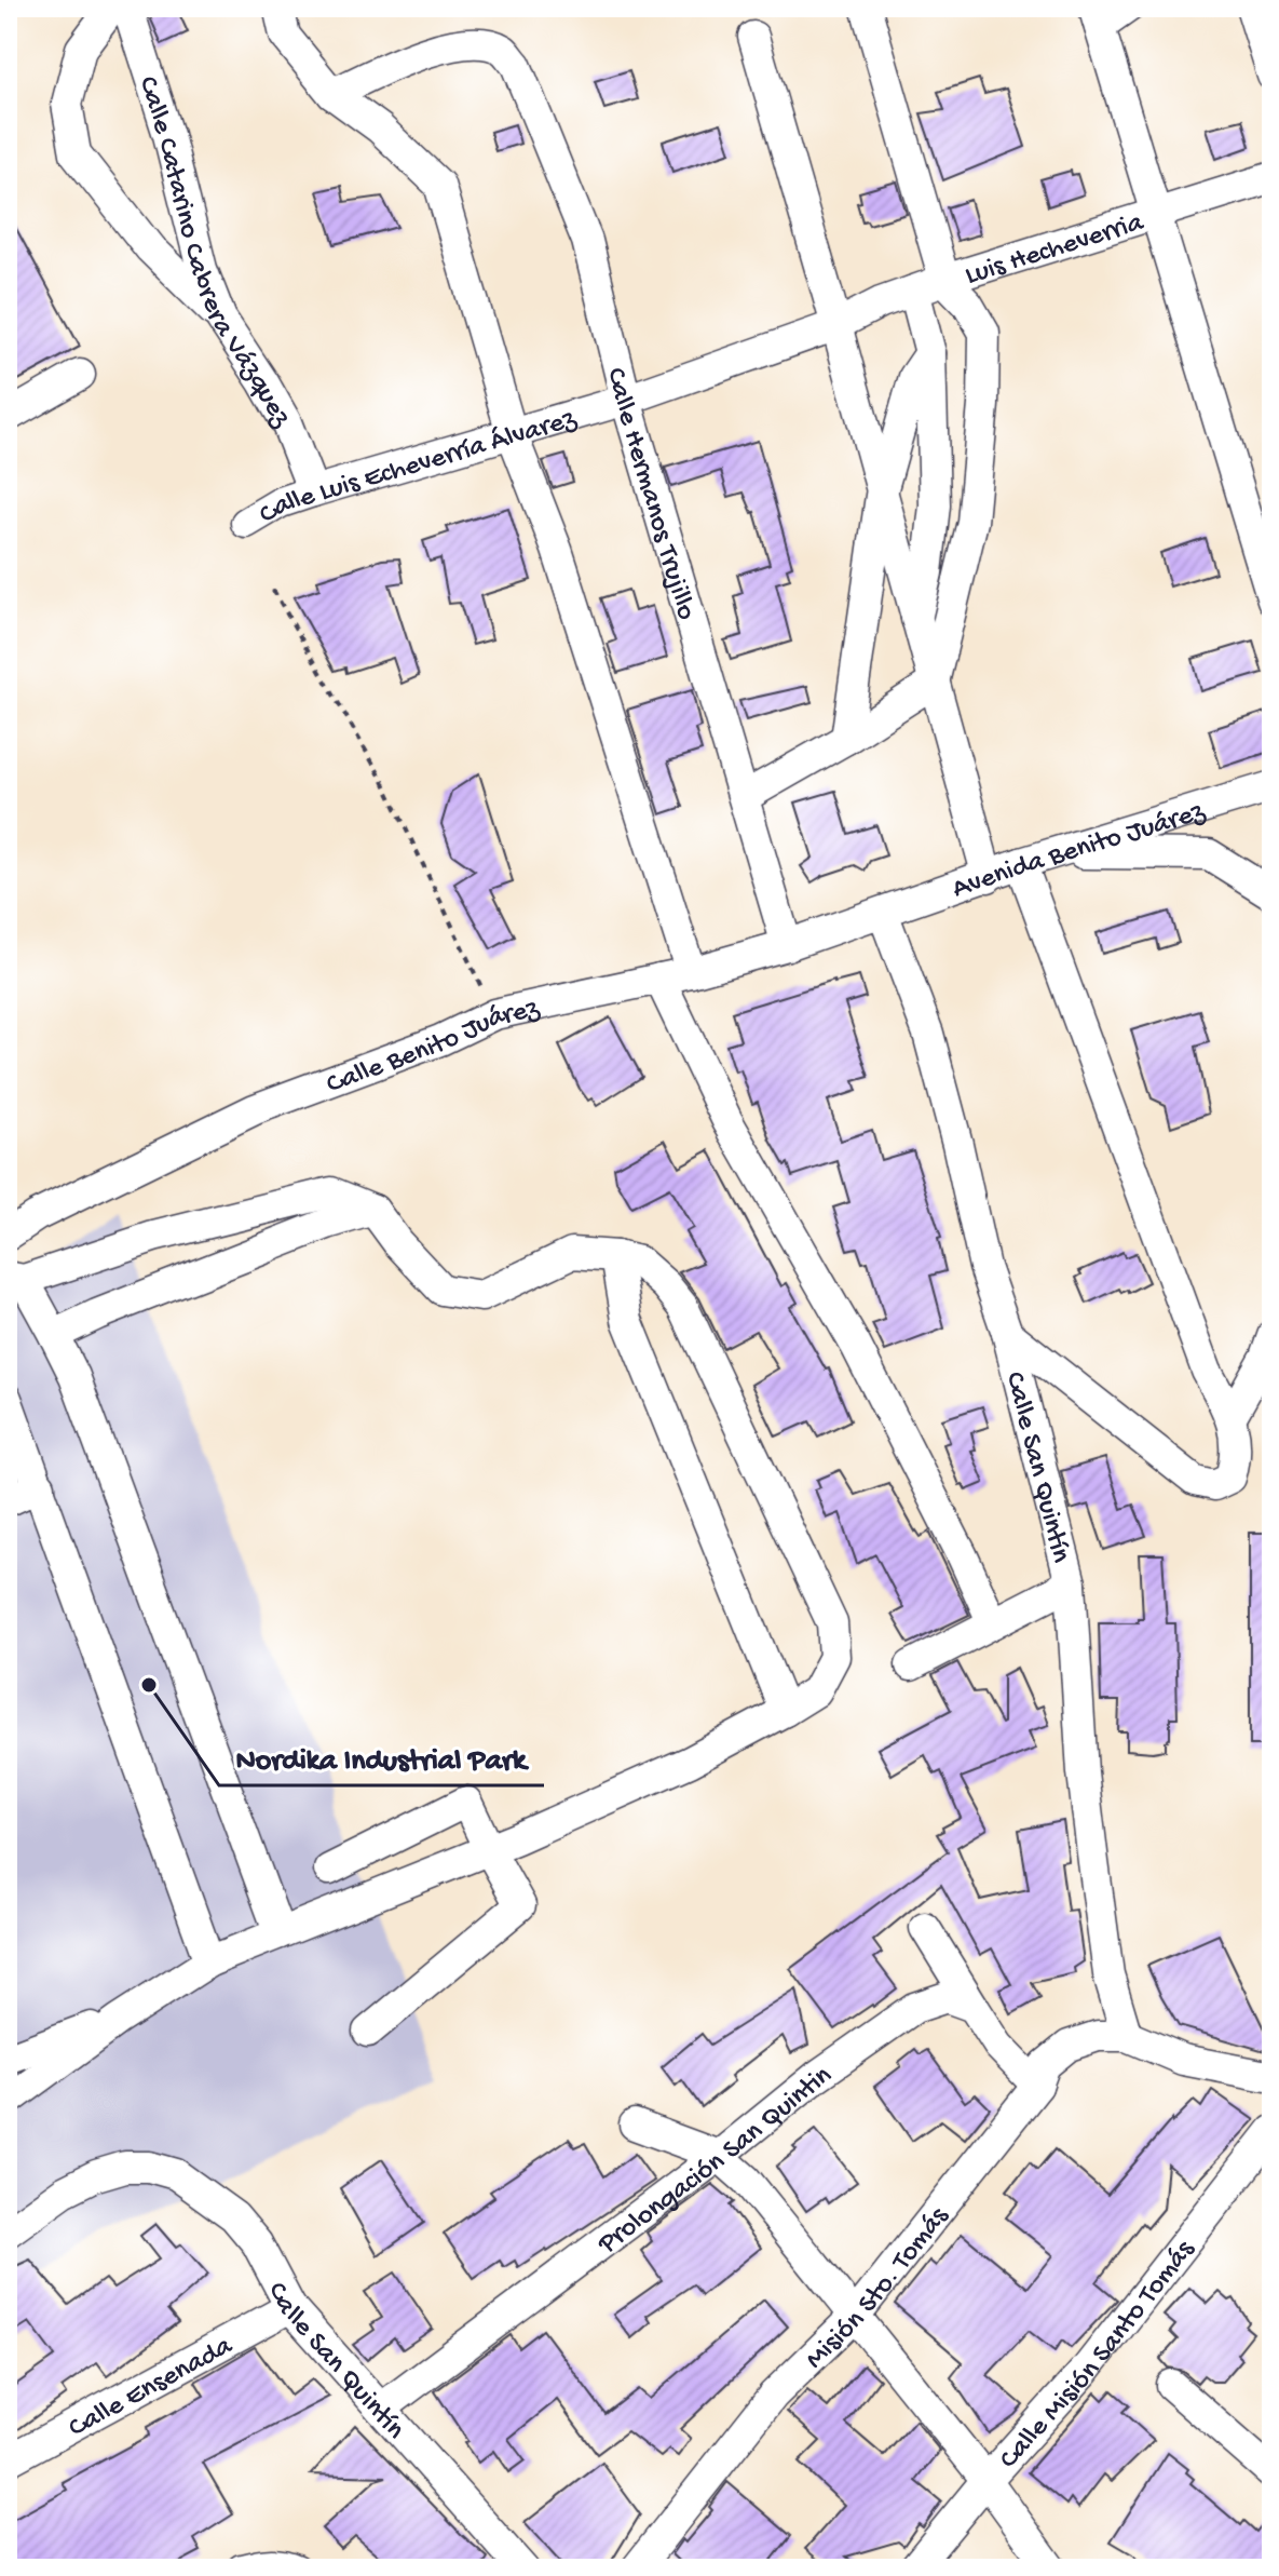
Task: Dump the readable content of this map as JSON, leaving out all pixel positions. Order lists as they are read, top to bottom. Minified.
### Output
{"streets":{"street":["Luis Hecheverria","Calle Catarino Cabrera Vázquez","Calle Luis Echeverría Álvarez","Calle Hermanos Trujillo","Avenida Benito Juárez","Calle Benito Juárez","Calle San Quintín","Prolongación San Quintin","Misión Sto. Tomás","Calle Misión Santo Tomás","Calle Ensenada"]},"crossings":[["Luis Hecheverria","Calle Luis Echeverría Álvarez"],["Calle Catarino Cabrera Vázquez","Calle Luis Echeverría Álvarez"],["Calle Luis Echeverría Álvarez","Calle Hermanos Trujillo"],["Calle Hermanos Trujillo","Calle Benito Juárez"],["Avenida Benito Juárez","Calle Benito Juárez"],["Avenida Benito Juárez","Calle San Quintín"],["Calle Benito Juárez","Calle San Quintín"],["Calle San Quintín","Prolongación San Quintin"],["Calle San Quintín","Misión Sto. Tomás"],["Calle San Quintín","Calle Ensenada"]],"places":["Nordika Industrial Park"]}
